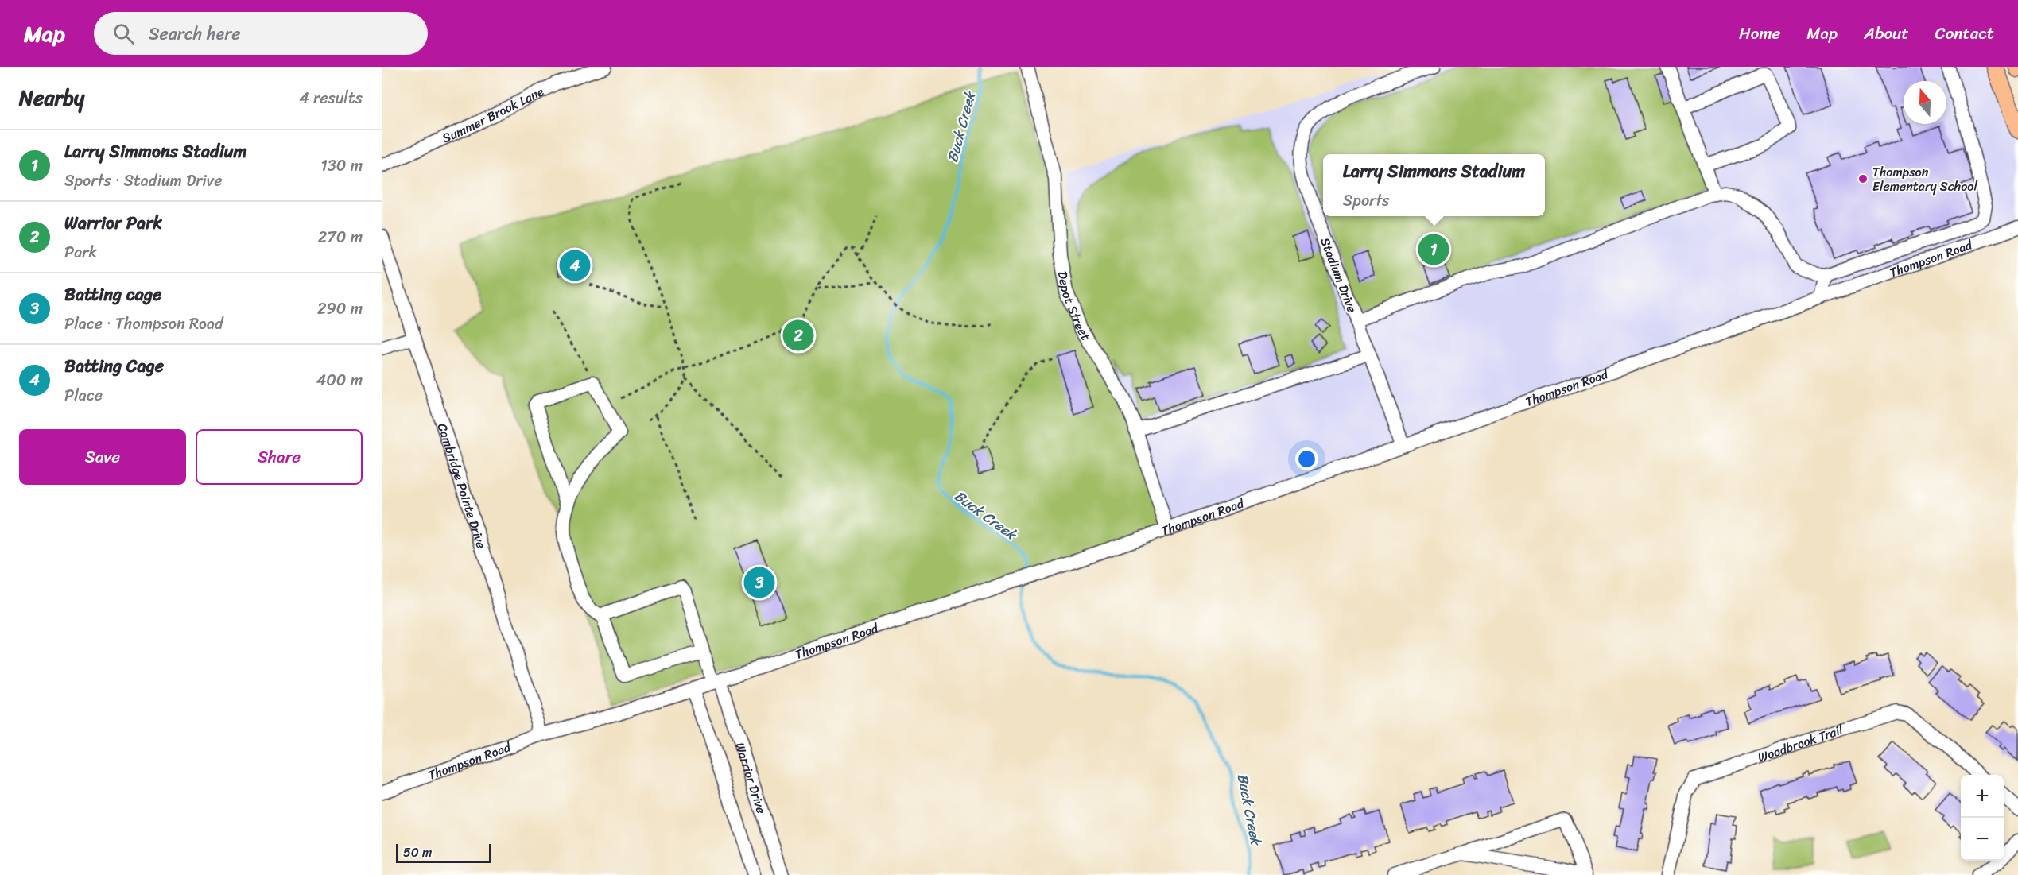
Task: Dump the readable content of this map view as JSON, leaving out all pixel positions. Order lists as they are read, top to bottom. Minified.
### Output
{"streets":{"street":["Summer Brook Lane","Thompson Road","Stadium Drive","Depot Street","Cambridge Pointe Drive","Woodbrook Trail","Warrior Drive"]},"crossings":[["Thompson Road","Stadium Drive"],["Thompson Road","Depot Street"],["Thompson Road","Cambridge Pointe Drive"],["Thompson Road","Warrior Drive"]],"water":["Buck Creek"],"places":["Thompson Elementary School"],"scale_bar":"50 m","north":"top","page":{"header":"Map","search":"Search here","nav":["Home","Map","About","Contact"],"heading":["Nearby","4 results"],"list":[{"mark":"1","name":"Larry Simmons Stadium","note":"Sports · Stadium Drive","value":"130 m"},{"mark":"2","name":"Warrior Park","note":"Park","value":"270 m"},{"mark":"3","name":"Batting cage","note":"Place · Thompson Road","value":"290 m"},{"mark":"4","name":"Batting Cage","note":"Place","value":"400 m"}],"popup":["Larry Simmons Stadium","Sports"],"pins":["1","4","2","3"],"buttons":["Save","Share"],"map_buttons":["+","−"],"scale":"50 m"}}
